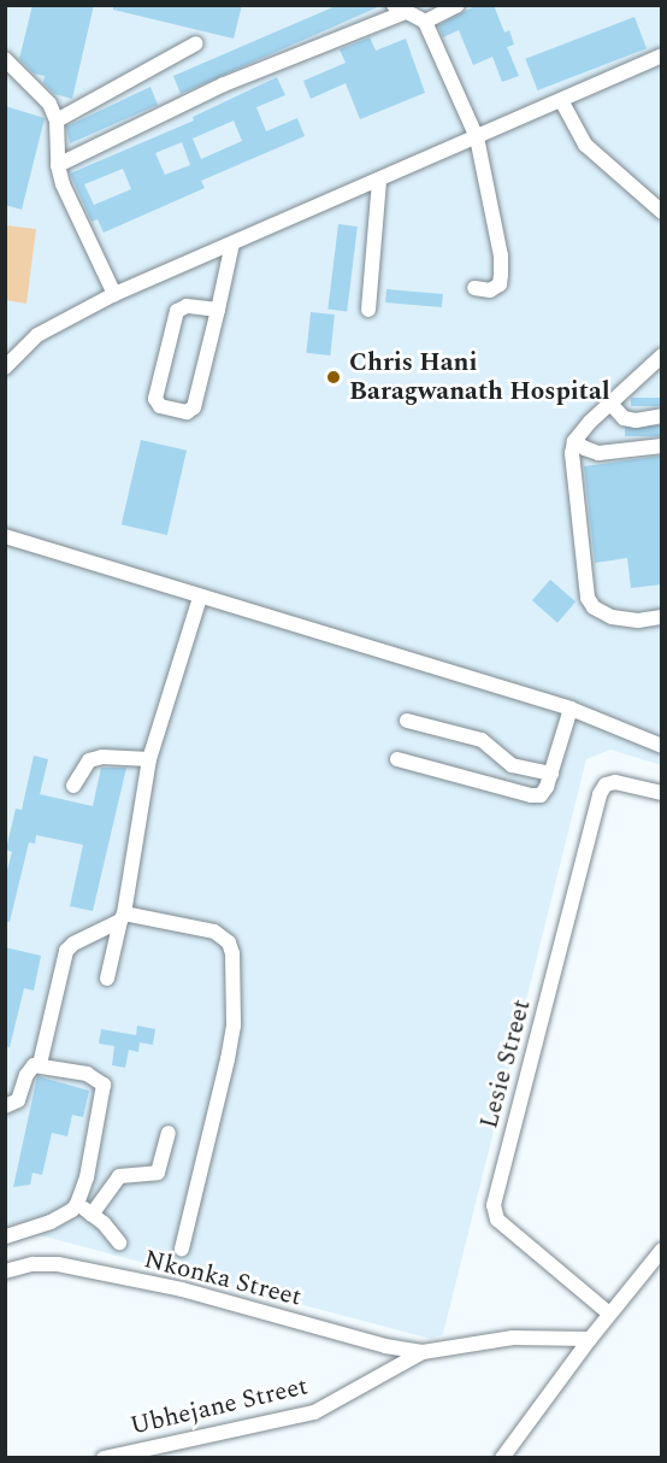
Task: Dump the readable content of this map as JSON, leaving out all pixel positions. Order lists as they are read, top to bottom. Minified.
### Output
{"streets":{"street":["Lesie Street","Nkonka Street","Ubhejane Street"]},"crossings":[["Nkonka Street","Ubhejane Street"]],"places":["Chris Hani Baragwanath Hospital"]}
